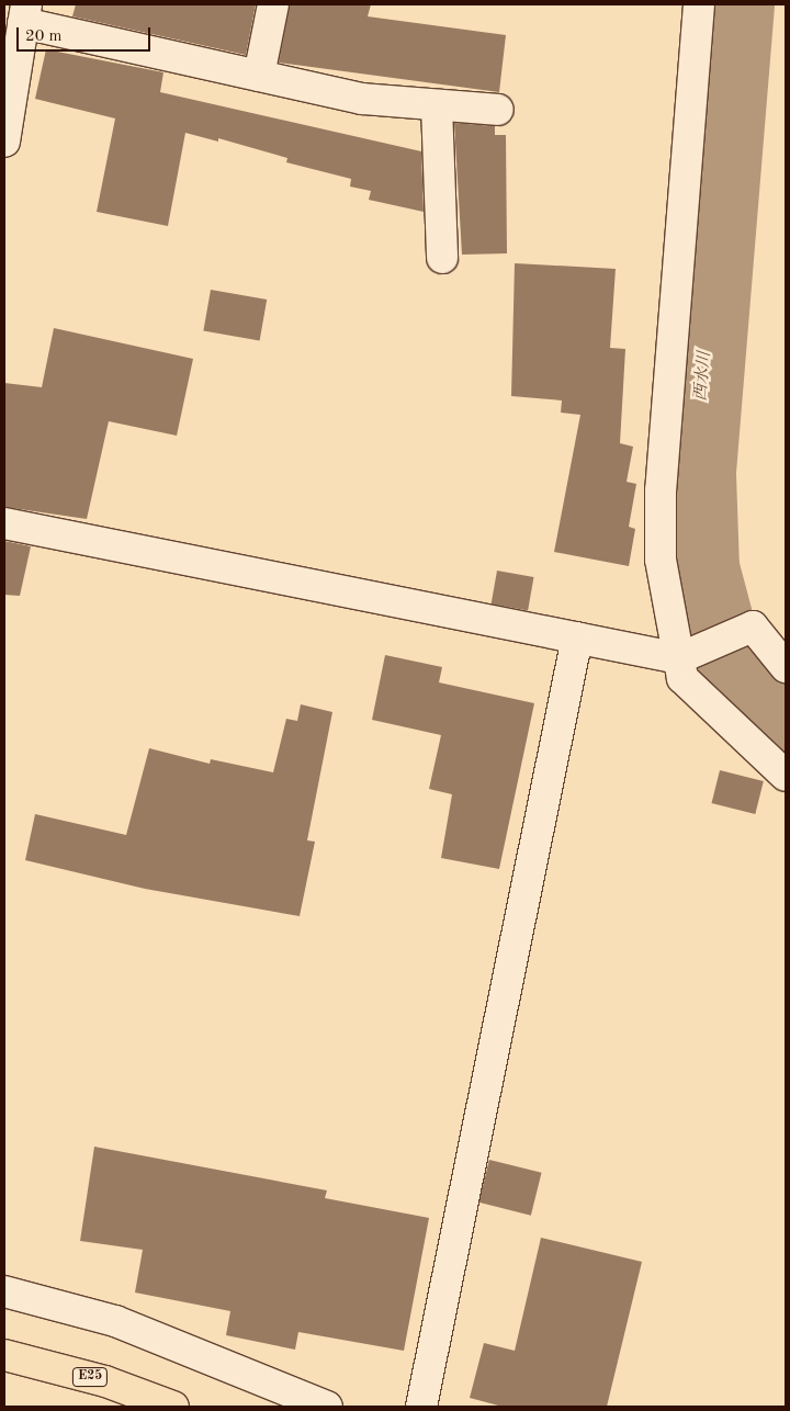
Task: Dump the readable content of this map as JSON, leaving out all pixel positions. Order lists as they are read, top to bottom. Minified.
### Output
{"streets":{"highway":["E25"]},"water":["西水川"],"scale_bar":"20 m"}
